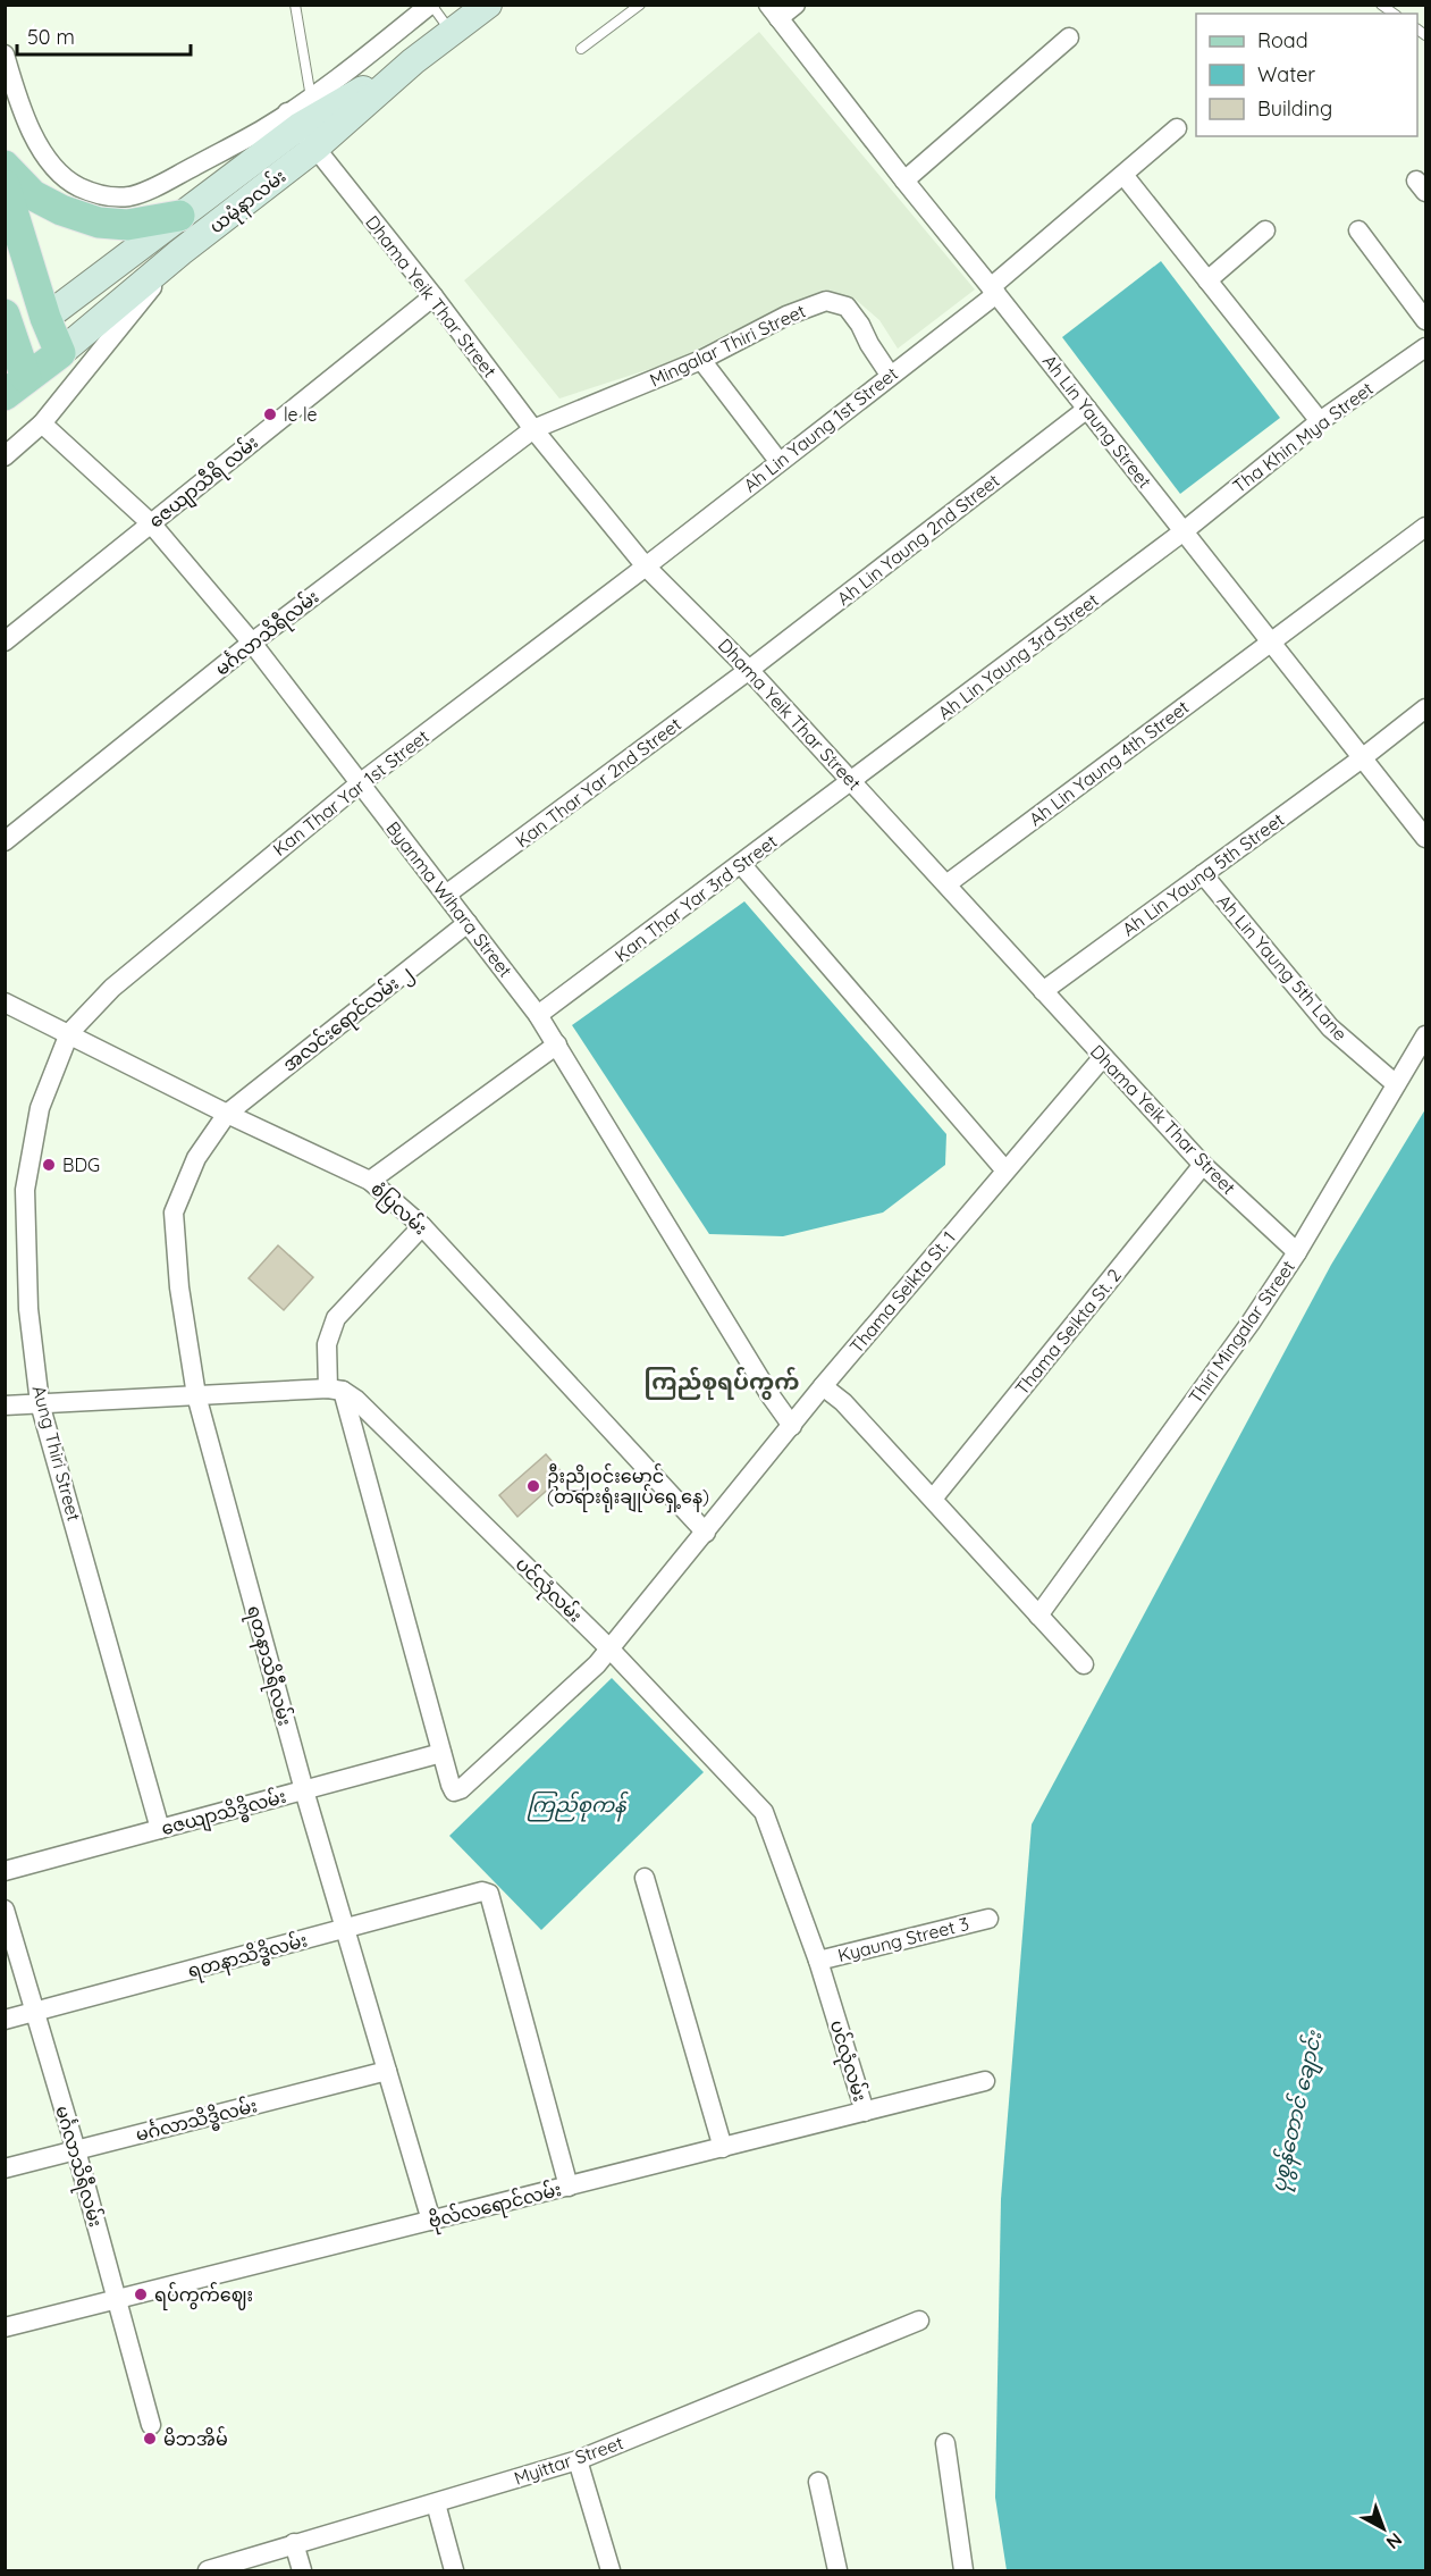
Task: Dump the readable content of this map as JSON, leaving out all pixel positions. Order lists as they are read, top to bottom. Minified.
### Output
{"streets":{"main road":["ယမုံနာလမ်း"],"street":["Dhama Yeik Thar Street","Mingalar Thiri Street","Ah Lin Yaung Street","Ah Lin Yaung 1st Street","Tha Khin Mya Street","ဇေယျာသီရိ လမ်း","Ah Lin Yaung 2nd Street","မင်္ဂလာသိရီလမ်း","Ah Lin Yaung 3rd Street","Ah Lin Yaung 4th Street","Kan Thar Yar 2nd Street","Kan Thar Yar 1st Street","Ah Lin Yaung 5th Street","Kan Thar Yar 3rd Street","Byanma Wihara Street","Ah Lin Yaung 5th Lane","အလင်းရောင်လမ်း ၂","စံပြလမ်း","Thama Seikta St. 1","Thama Seikta St. 2","Thiri Mingalar Street","Aung Thiri Street","ပင်လုံလမ်း","ရတနာသိရီလမ်း","ဇေယျာသိဒ္ဓိလမ်း","Kyaung Street 3","ရတနာသိဒ္ဓိလမ်း","မင်္ဂလာသိဒ္ဓိလမ်း","ဗိုလ်လရောင်လမ်း","Myittar Street"]},"crossings":[["ယမုံနာလမ်း","Dhama Yeik Thar Street"],["Dhama Yeik Thar Street","Mingalar Thiri Street"],["Dhama Yeik Thar Street","Ah Lin Yaung 1st Street"],["Dhama Yeik Thar Street","ဇေယျာသီရိ လမ်း"],["Dhama Yeik Thar Street","Ah Lin Yaung 2nd Street"],["Dhama Yeik Thar Street","မင်္ဂလာသိရီလမ်း"],["Dhama Yeik Thar Street","Ah Lin Yaung 3rd Street"],["Dhama Yeik Thar Street","Ah Lin Yaung 4th Street"],["Dhama Yeik Thar Street","Kan Thar Yar 2nd Street"],["Dhama Yeik Thar Street","Kan Thar Yar 1st Street"],["Dhama Yeik Thar Street","Ah Lin Yaung 5th Street"],["Dhama Yeik Thar Street","Kan Thar Yar 3rd Street"],["Dhama Yeik Thar Street","Thama Seikta St. 1"],["Dhama Yeik Thar Street","Thama Seikta St. 2"],["Dhama Yeik Thar Street","Thiri Mingalar Street"],["Mingalar Thiri Street","Ah Lin Yaung 1st Street"],["Mingalar Thiri Street","မင်္ဂလာသိရီလမ်း"],["Ah Lin Yaung Street","Ah Lin Yaung 1st Street"],["Ah Lin Yaung Street","Tha Khin Mya Street"],["Ah Lin Yaung Street","Ah Lin Yaung 2nd Street"],["Ah Lin Yaung Street","Ah Lin Yaung 3rd Street"],["Ah Lin Yaung Street","Ah Lin Yaung 4th Street"],["Ah Lin Yaung Street","Ah Lin Yaung 5th Street"],["Ah Lin Yaung 1st Street","Kan Thar Yar 1st Street"],["Tha Khin Mya Street","Ah Lin Yaung 3rd Street"],["ဇေယျာသီရိ လမ်း","Byanma Wihara Street"],["Ah Lin Yaung 2nd Street","Kan Thar Yar 2nd Street"],["မင်္ဂလာသိရီလမ်း","Byanma Wihara Street"],["မင်္ဂလာသိရီလမ်း","ရတနာသိဒ္ဓိလမ်း"],["မင်္ဂလာသိရီလမ်း","မင်္ဂလာသိဒ္ဓိလမ်း"],["မင်္ဂလာသိရီလမ်း","ဗိုလ်လရောင်လမ်း"],["Ah Lin Yaung 3rd Street","Kan Thar Yar 3rd Street"],["Kan Thar Yar 2nd Street","Byanma Wihara Street"],["Kan Thar Yar 1st Street","Byanma Wihara Street"],["Kan Thar Yar 1st Street","စံပြလမ်း"],["Kan Thar Yar 1st Street","Aung Thiri Street"],["Ah Lin Yaung 5th Street","Ah Lin Yaung 5th Lane"],["Kan Thar Yar 3rd Street","Byanma Wihara Street"],["Byanma Wihara Street","အလင်းရောင်လမ်း ၂"],["Byanma Wihara Street","Thama Seikta St. 1"],["Ah Lin Yaung 5th Lane","Thiri Mingalar Street"],["အလင်းရောင်လမ်း ၂","စံပြလမ်း"],["အလင်းရောင်လမ်း ၂","ရတနာသိရီလမ်း"],["စံပြလမ်း","Thama Seikta St. 1"],["စံပြလမ်း","Aung Thiri Street"],["စံပြလမ်း","ရတနာသိရီလမ်း"],["Thama Seikta St. 1","ပင်လုံလမ်း"],["Thama Seikta St. 1","ဇေယျာသိဒ္ဓိလမ်း"],["Aung Thiri Street","ဇေယျာသိဒ္ဓိလမ်း"],["ပင်လုံလမ်း","Kyaung Street 3"],["ပင်လုံလမ်း","ဗိုလ်လရောင်လမ်း"],["ရတနာသိရီလမ်း","ဇေယျာသိဒ္ဓိလမ်း"],["ရတနာသိရီလမ်း","ရတနာသိဒ္ဓိလမ်း"],["ရတနာသိရီလမ်း","မင်္ဂလာသိဒ္ဓိလမ်း"],["ရတနာသိရီလမ်း","ဗိုလ်လရောင်လမ်း"],["ရတနာသိဒ္ဓိလမ်း","ဗိုလ်လရောင်လမ်း"]],"districts":["ကြည်စုရပ်ကွက်"],"water":["ကြည်စုကန်","ပုစွန်တောင် ချောင်း"],"places":["le le","BDG","ဦးညိုဝင်းမောင် (တရားရုံးချုပ်ရှေ့နေ)","ရပ်ကွက်ဈေး","မိဘအိမ်"],"legend":["Road","Water","Building"],"scale_bar":"50 m","north":"bottom right"}
